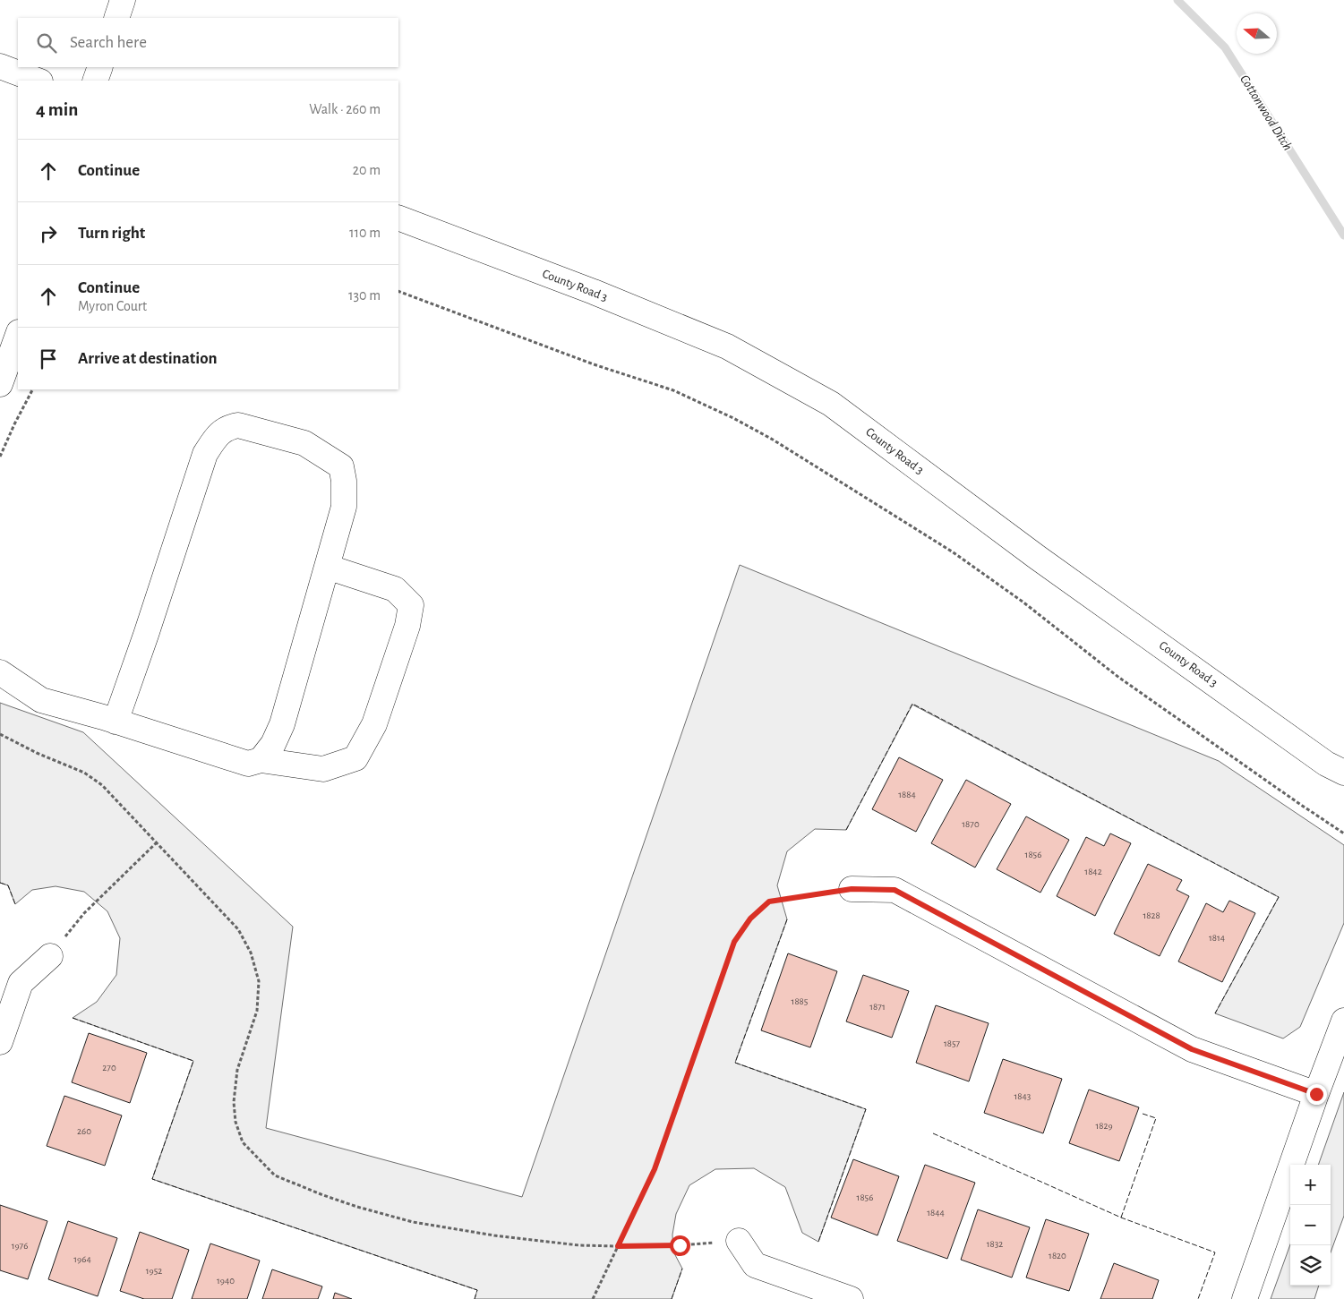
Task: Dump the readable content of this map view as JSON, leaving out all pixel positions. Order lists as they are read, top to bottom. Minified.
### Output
{"streets":{"street":["County Road 3"]},"water":["Cottonwood Ditch"],"house_numbers":["1884","1870","1856","1842","1828","1814","1885","1871","1857","270","1843","1829","260","1856","1844","1832","1976","1820","1964","1952","1940"],"north":"left","page":{"search":"Search here","heading":["4 min","Walk · 260 m"],"list":[["Continue","20 m"],["Turn right","110 m"],["Continue","Myron Court","130 m"],"Arrive at destination"],"map_buttons":["+","−"]}}
